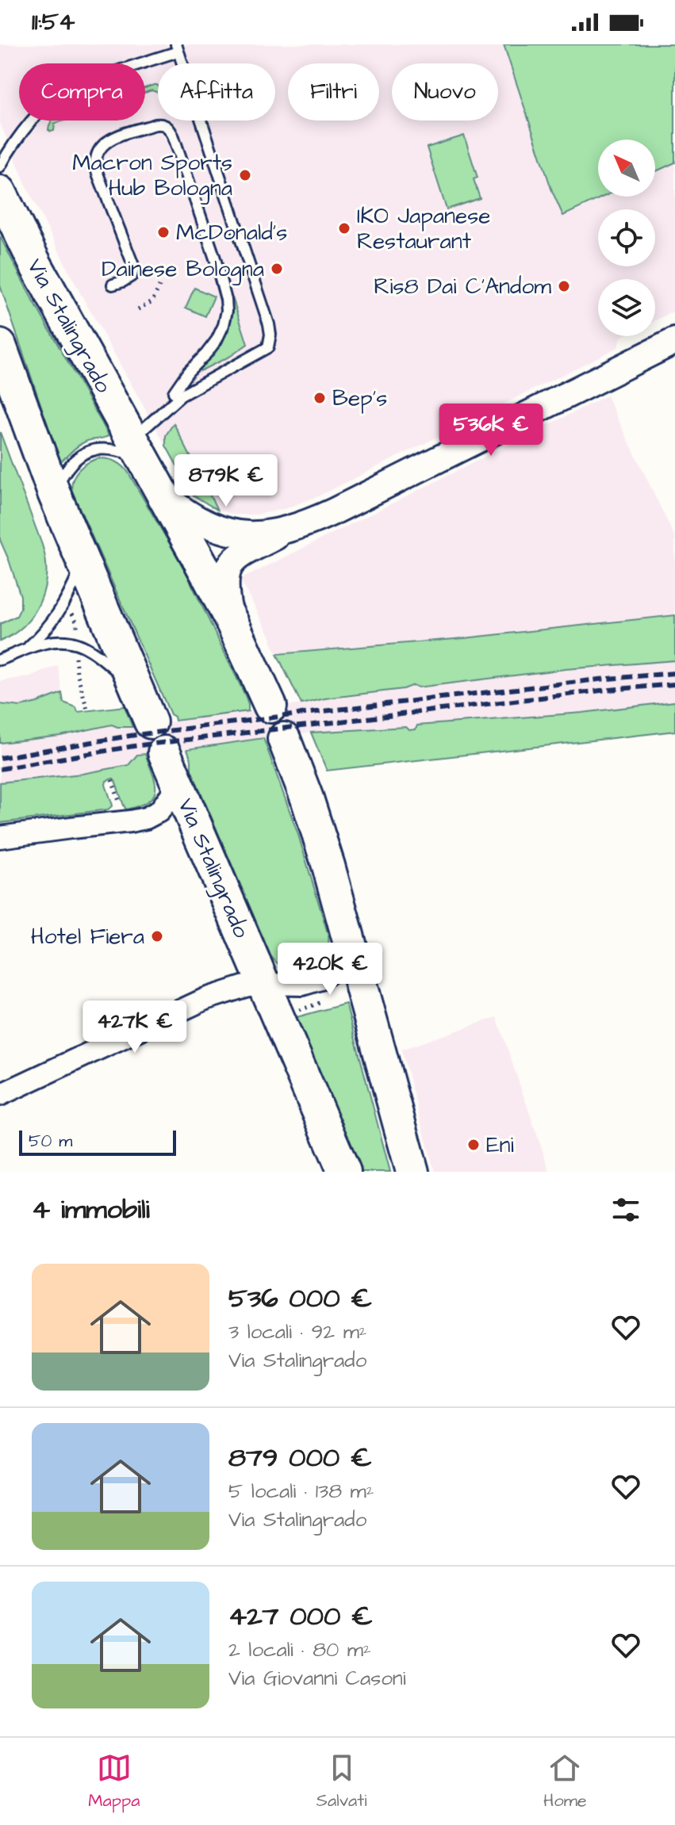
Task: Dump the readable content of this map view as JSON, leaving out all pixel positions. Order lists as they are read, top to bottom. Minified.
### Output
{"streets":{"main road":["Via Stalingrado"]},"places":["Macron Sports Hub Bologna","IKO Japanese Restaurant","McDonald's","Dainese Bologna","Ris8 Dai C'Andom","Bep's","Hotel Fiera","Eni"],"scale_bar":"50 m","north":"top left","page":{"status":"11:54","chip":["Compra","Affitta","Filtri","Nuovo"],"price":["536K €","879K €","420K €","427K €"],"scale":"50 m","heading":"4 immobili","list":[{"name":"536 000 €","note":"3 locali · 92 m² · Via Stalingrado"},{"name":"879 000 €","note":"5 locali · 138 m² · Via Stalingrado"},{"name":"427 000 €","note":"2 locali · 80 m² · Via Giovanni Casoni"}],"tabs":["Mappa","Salvati","Home"]}}
